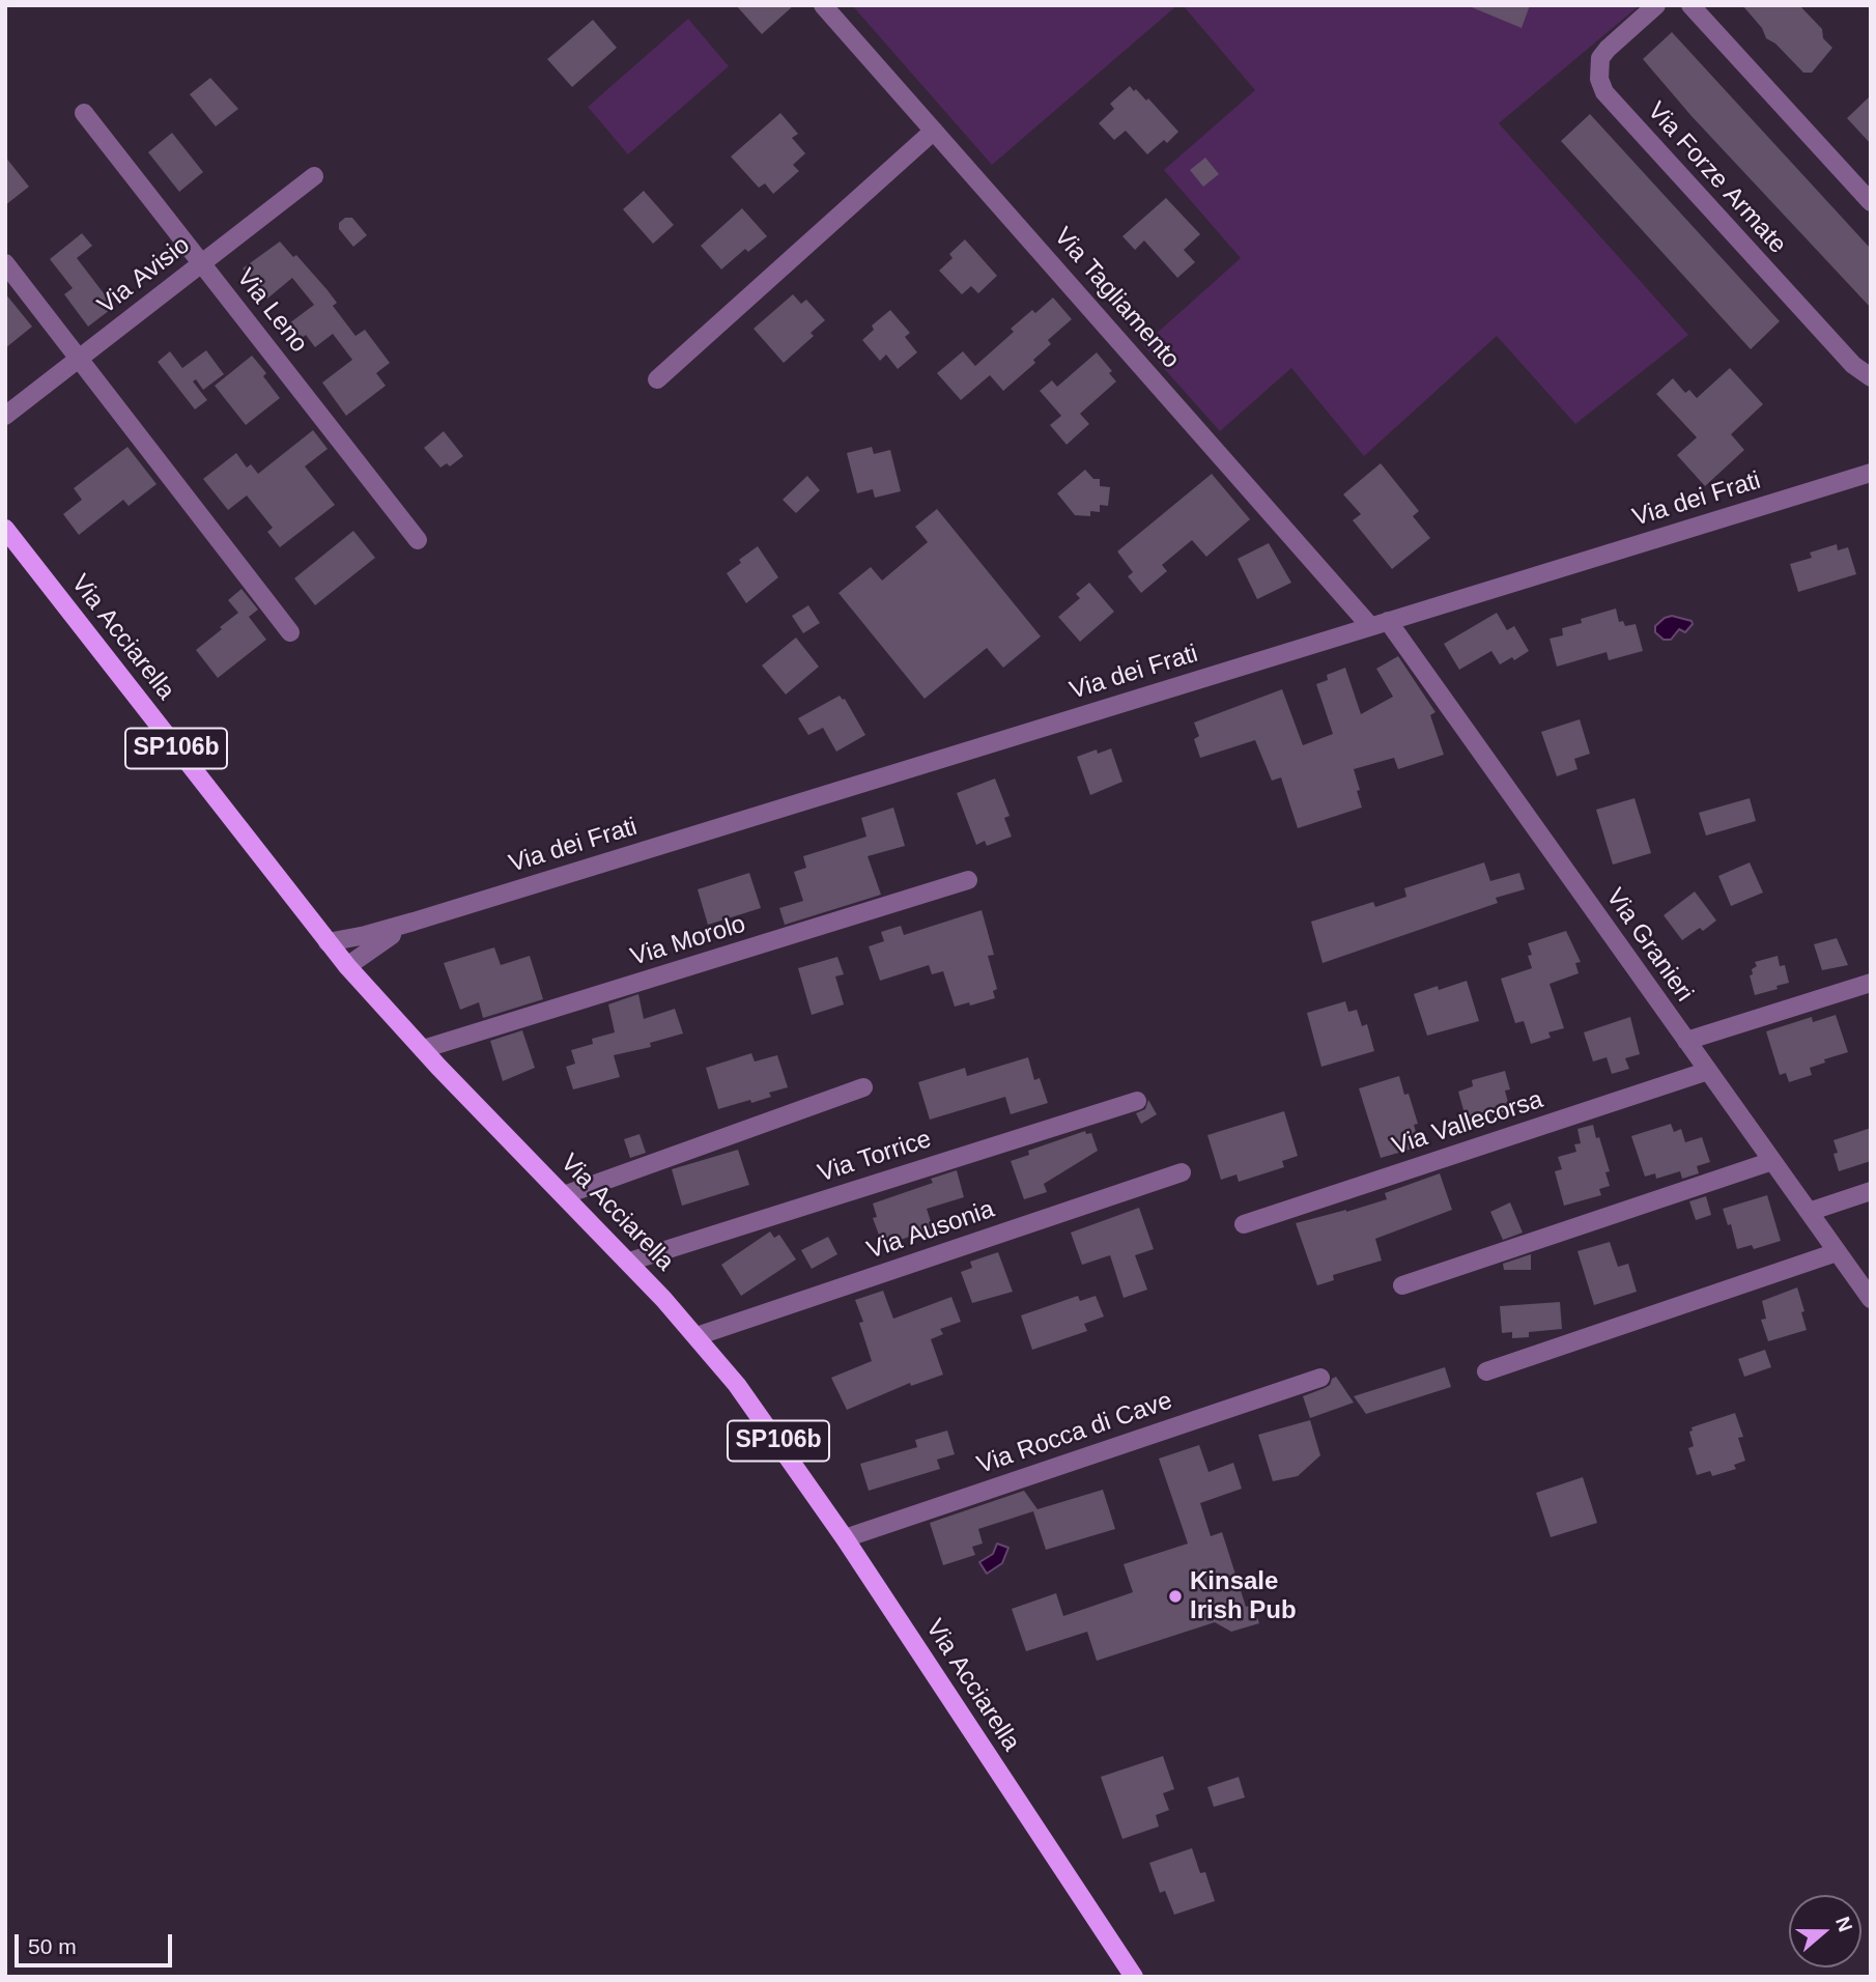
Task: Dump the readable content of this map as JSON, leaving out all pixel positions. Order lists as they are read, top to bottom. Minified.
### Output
{"streets":{"main road":["Via Acciarella","SP106b"],"street":["Via Forze Armate","Via Avisio","Via Tagliamento","Via Leno","Via dei Frati","Via Morolo","Via Granieri","Via Vallecorsa","Via Torrice","Via Ausonia","Via Rocca di Cave"]},"crossings":[["Via Avisio","Via Leno"],["Via Tagliamento","Via dei Frati"],["Via Tagliamento","Via Granieri"],["Via dei Frati","Via Acciarella"],["Via dei Frati","Via Granieri"],["Via Acciarella","Via Morolo"],["Via Acciarella","Via Torrice"],["Via Acciarella","Via Ausonia"],["Via Acciarella","Via Rocca di Cave"],["Via Granieri","Via Vallecorsa"]],"places":["Kinsale Irish Pub"],"scale_bar":"50 m","north":"right"}
